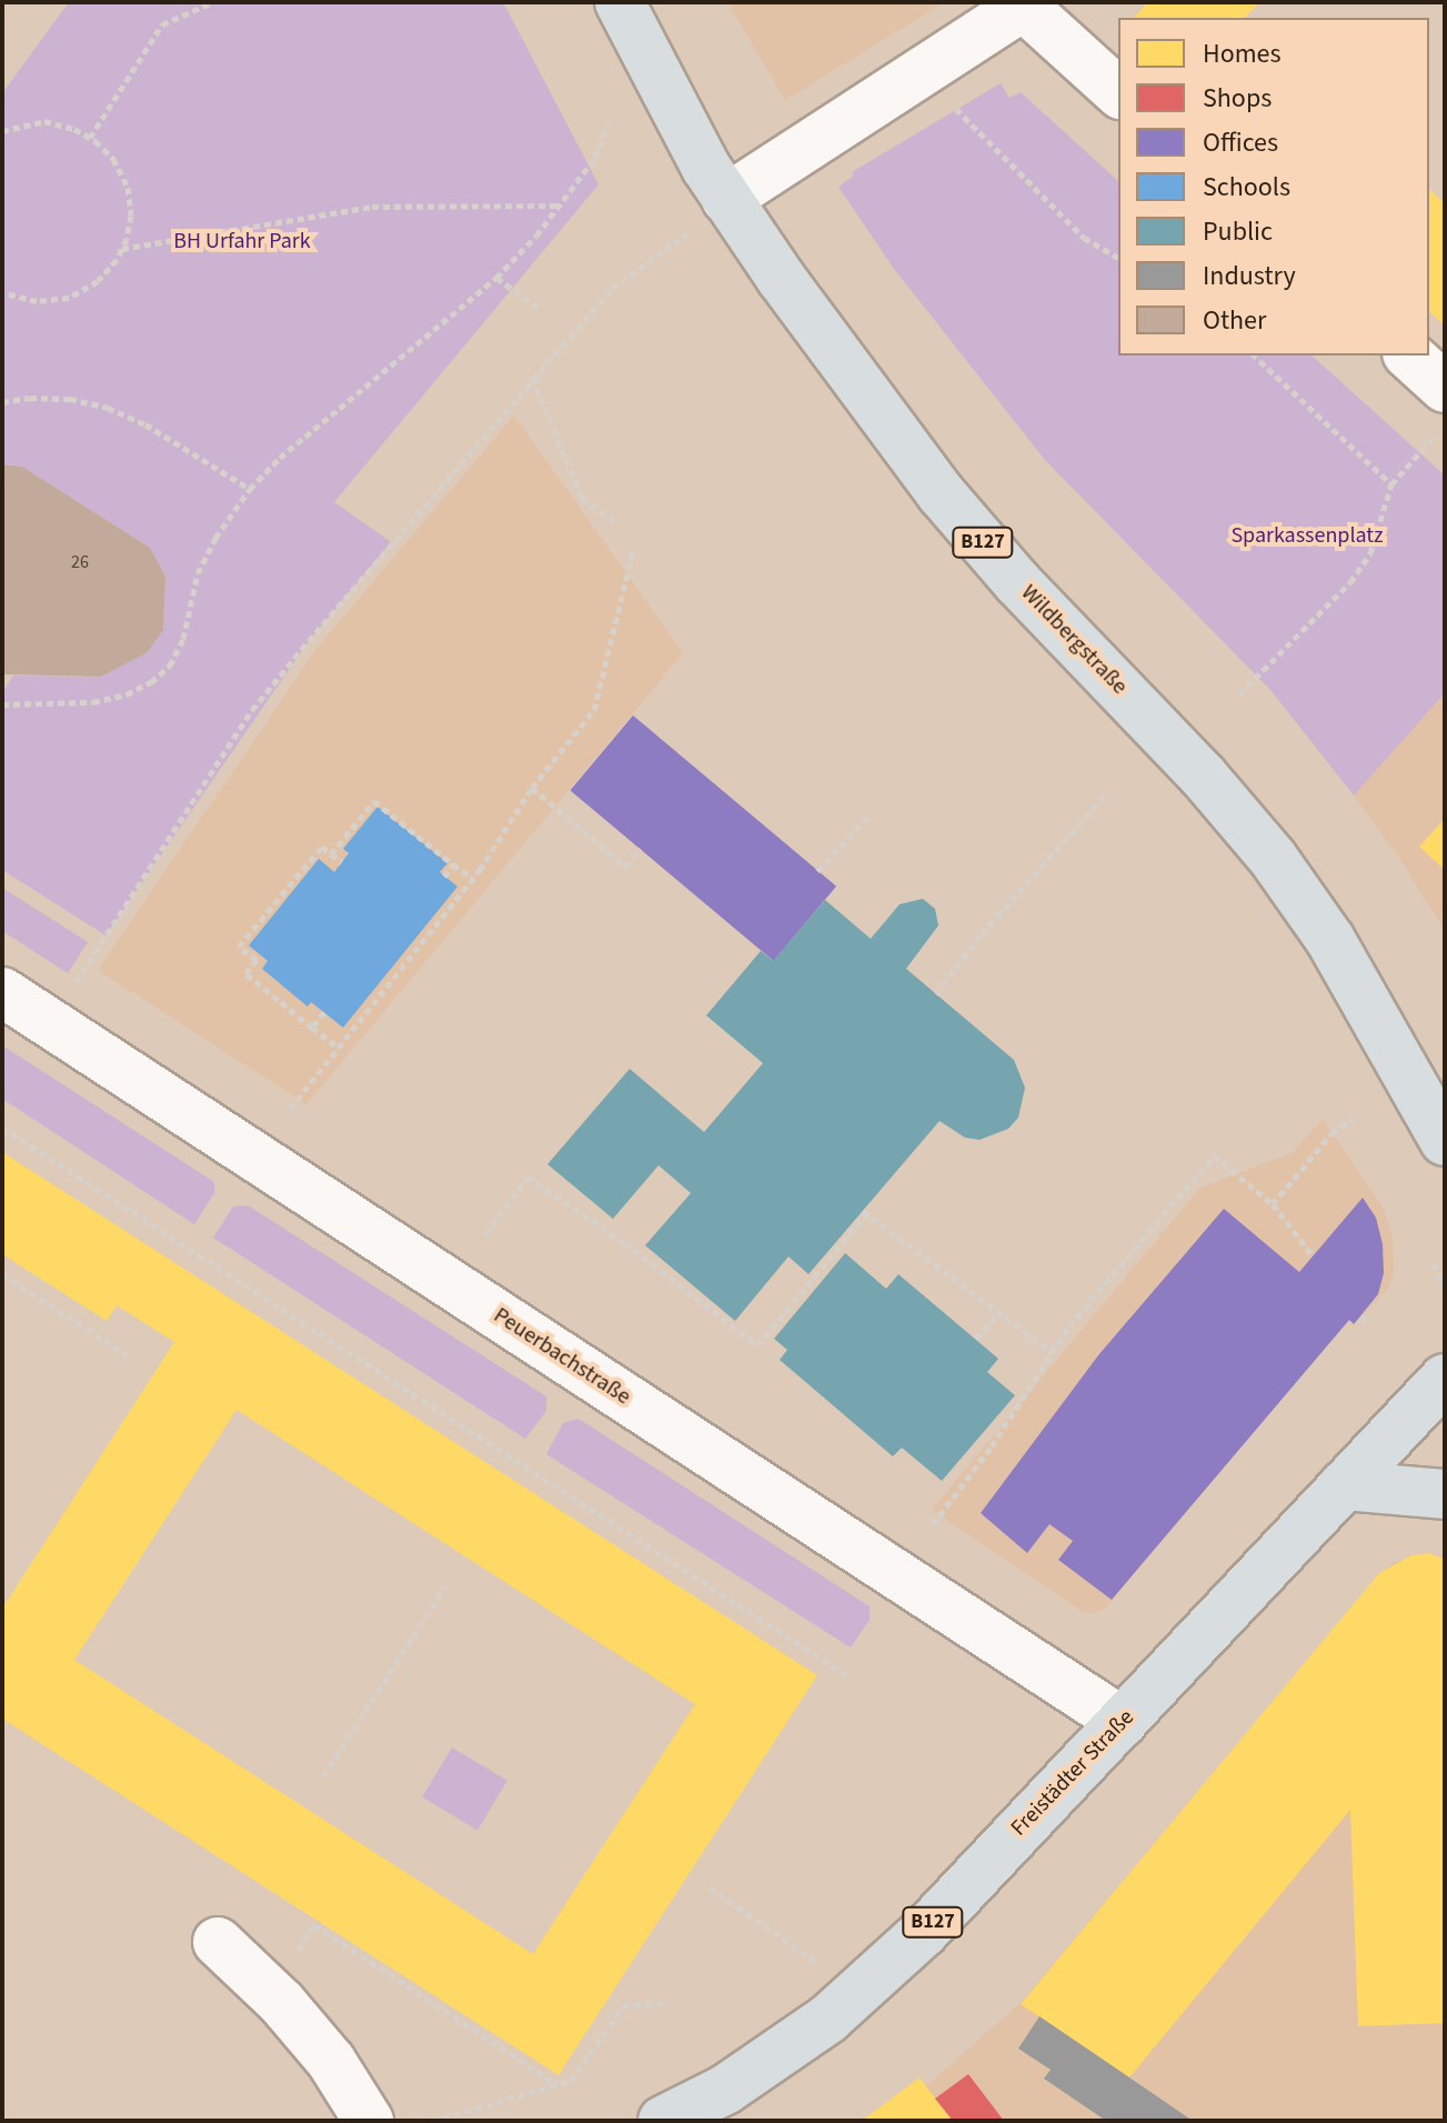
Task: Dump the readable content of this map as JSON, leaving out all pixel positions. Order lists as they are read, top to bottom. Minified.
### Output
{"streets":{"main road":["B127","Wildbergstraße","Freistädter Straße"],"street":["Peuerbachstraße"]},"crossings":[["Peuerbachstraße","Freistädter Straße"]],"parks":["BH Urfahr Park","Sparkassenplatz"],"house_numbers":["26"],"legend":["Homes","Shops","Offices","Schools","Public","Industry","Other"]}
